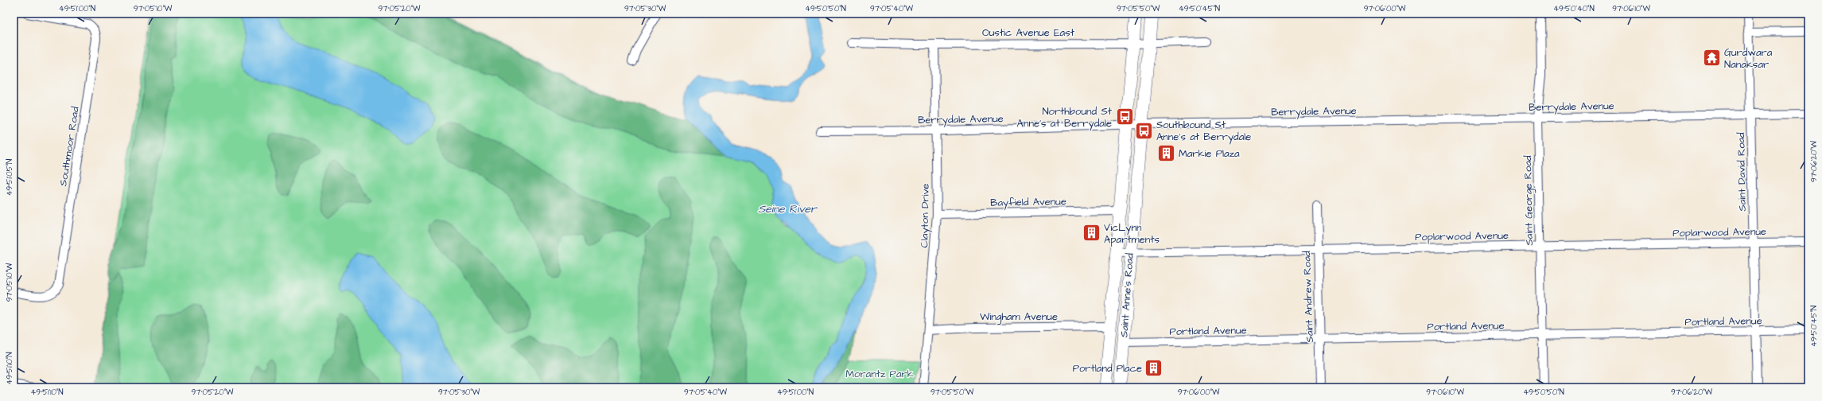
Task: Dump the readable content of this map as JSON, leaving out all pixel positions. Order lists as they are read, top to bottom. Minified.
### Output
{"streets":{"main road":["Saint Anne's Road"],"street":["Oustic Avenue East","Berrydale Avenue","Southmoor Road","Saint David Road","Saint George Road","Bayfield Avenue","Clayton Drive","Poplarwood Avenue","Saint Andrew Road","Wingham Avenue","Portland Avenue"]},"crossings":[["Oustic Avenue East","Clayton Drive"],["Oustic Avenue East","Saint Anne's Road"],["Berrydale Avenue","Saint David Road"],["Berrydale Avenue","Saint George Road"],["Berrydale Avenue","Clayton Drive"],["Berrydale Avenue","Saint Anne's Road"],["Saint David Road","Poplarwood Avenue"],["Saint David Road","Portland Avenue"],["Saint George Road","Poplarwood Avenue"],["Saint George Road","Portland Avenue"],["Bayfield Avenue","Clayton Drive"],["Bayfield Avenue","Saint Anne's Road"],["Clayton Drive","Wingham Avenue"],["Poplarwood Avenue","Saint Anne's Road"],["Poplarwood Avenue","Saint Andrew Road"],["Saint Anne's Road","Wingham Avenue"],["Saint Anne's Road","Portland Avenue"],["Saint Andrew Road","Portland Avenue"]],"water":["Seine River"],"parks":["Morantz Park"],"places":{"temple":["Gurdwara Nanaksar"],"bus stop":["Northbound St Anne's at Berrydale","Southbound St Anne's at Berrydale"],"building":["Markie Plaza","VicLynn Apartments","Portland Place"]},"coordinates":["49°51'00\"N","97°05'10\"W","97°05'20\"W","97°05'30\"W","49°50'50\"N","97°05'40\"W","97°05'50\"W","49°50'45\"N","97°06'00\"W","49°50'40\"N","97°06'10\"W","97°06'20\"W","49°51'05\"N","49°51'10\"N"]}
